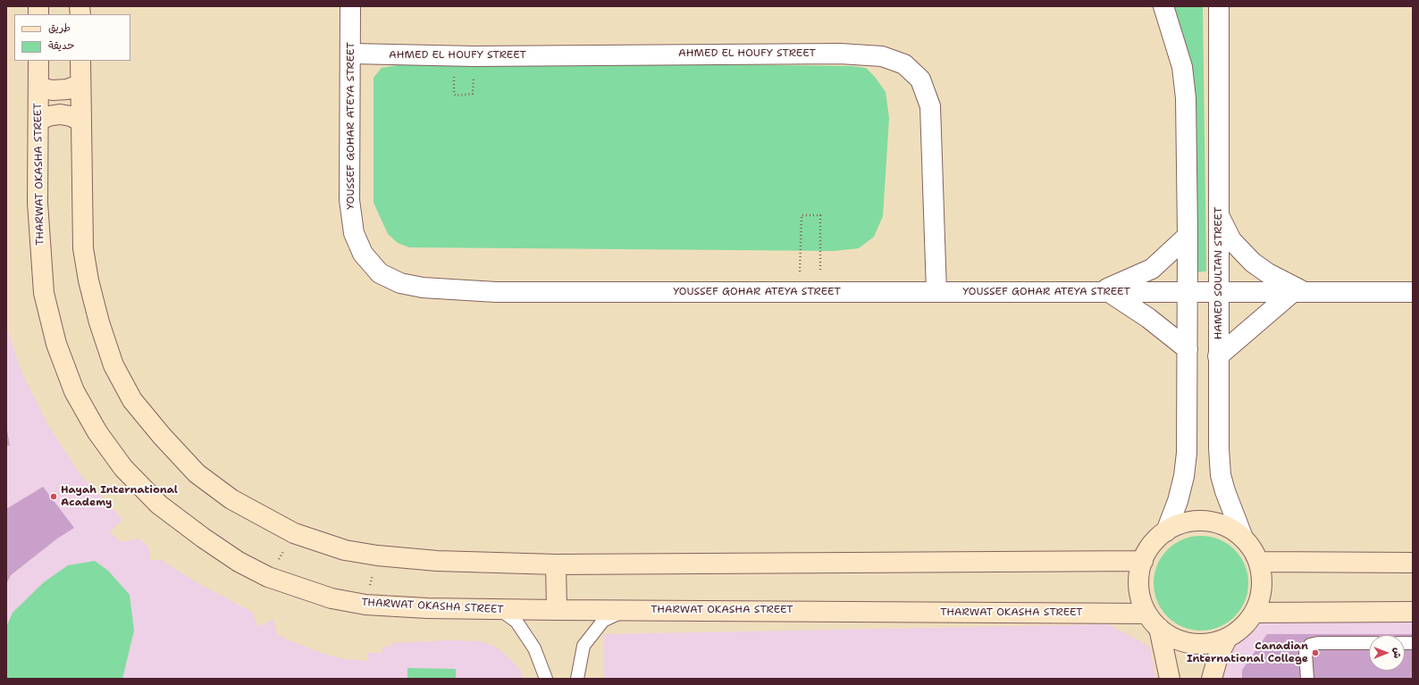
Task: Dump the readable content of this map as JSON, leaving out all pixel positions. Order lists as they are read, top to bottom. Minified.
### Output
{"streets":{"street":["AHMED EL HOUFY STREET","YOUSSEF GOHAR ATEYA STREET","THARWAT OKASHA STREET","HAMED SOULTAN STREET"]},"crossings":[["AHMED EL HOUFY STREET","YOUSSEF GOHAR ATEYA STREET"],["YOUSSEF GOHAR ATEYA STREET","HAMED SOULTAN STREET"],["THARWAT OKASHA STREET","HAMED SOULTAN STREET"]],"places":["Hayah International Academy","Canadian International College"],"legend":["طريق","حديقة"],"north":"right"}
